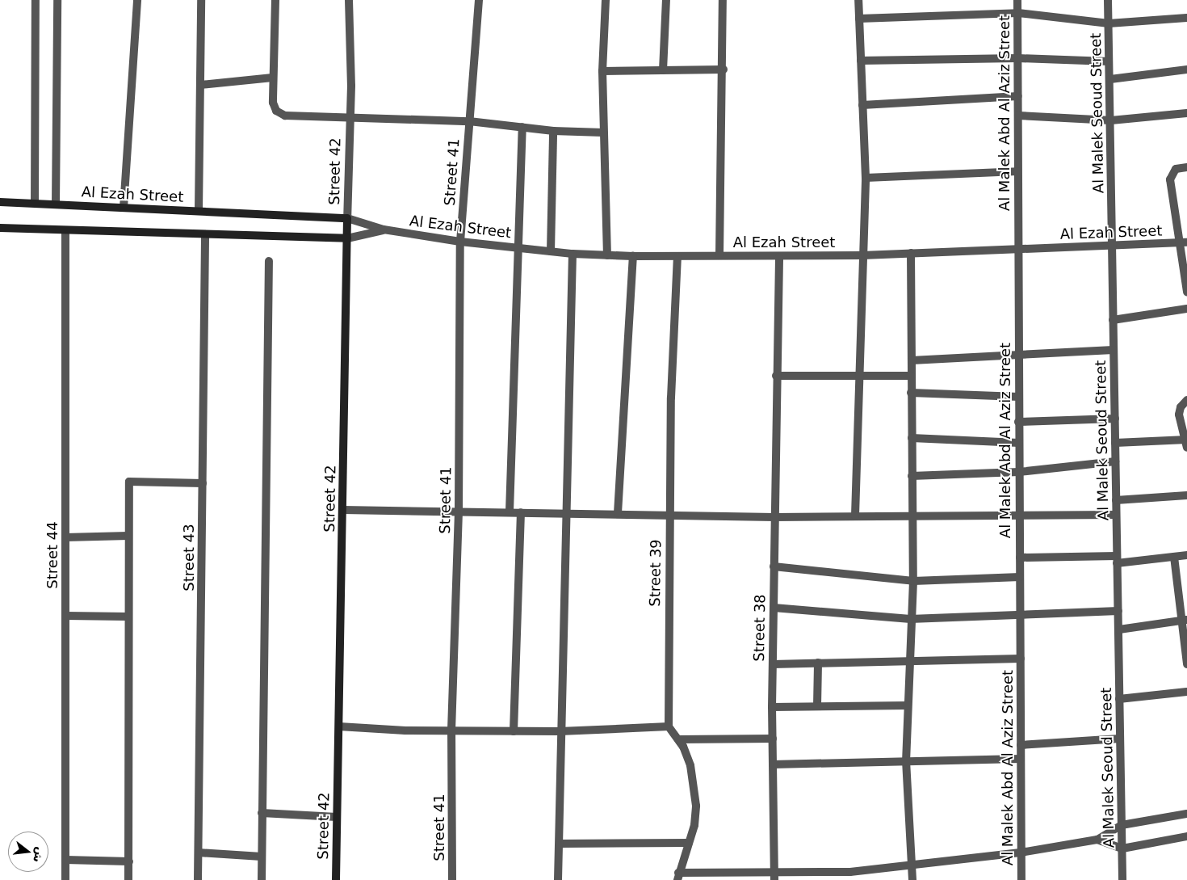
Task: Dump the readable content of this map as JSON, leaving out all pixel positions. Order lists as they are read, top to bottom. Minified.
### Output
{"streets":{"main road":["Street 42","Al Ezah Street"],"street":["Al Malek Abd Al Aziz Street","Al Malek Seoud Street","Street 41","Street 44","Street 43","Street 39","Street 38"]},"crossings":[["Al Malek Abd Al Aziz Street","Al Ezah Street"],["Al Malek Seoud Street","Al Ezah Street"],["Street 42","Al Ezah Street"],["Street 41","Al Ezah Street"],["Al Ezah Street","Street 44"],["Al Ezah Street","Street 43"],["Al Ezah Street","Street 39"],["Al Ezah Street","Street 38"]],"north":"right"}
